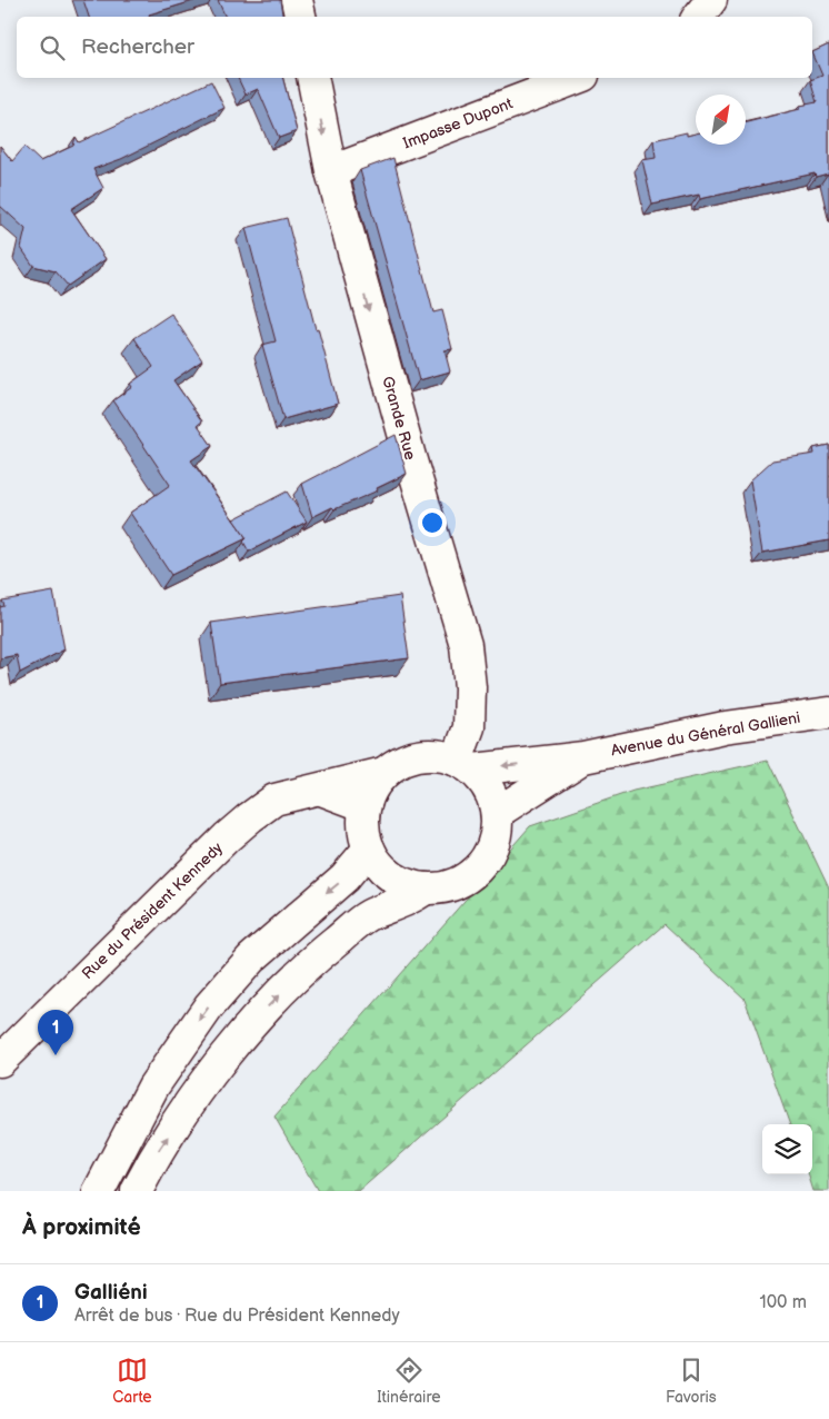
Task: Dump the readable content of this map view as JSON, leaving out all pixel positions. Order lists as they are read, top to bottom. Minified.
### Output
{"streets":{"street":["Impasse Dupont","Grande Rue","Avenue du Général Gallieni","Rue du Président Kennedy"]},"crossings":[["Impasse Dupont","Grande Rue"],["Grande Rue","Avenue du Général Gallieni"],["Grande Rue","Rue du Président Kennedy"],["Avenue du Général Gallieni","Rue du Président Kennedy"]],"one_way":["Grande Rue"],"north":"top right","page":{"search":"Rechercher","pins":"1","heading":"À proximité","list":[{"mark":"1","name":"Galliéni","note":"Arrêt de bus · Rue du Président Kennedy","value":"100 m"}],"nav":["Carte","Itinéraire","Favoris"]}}
